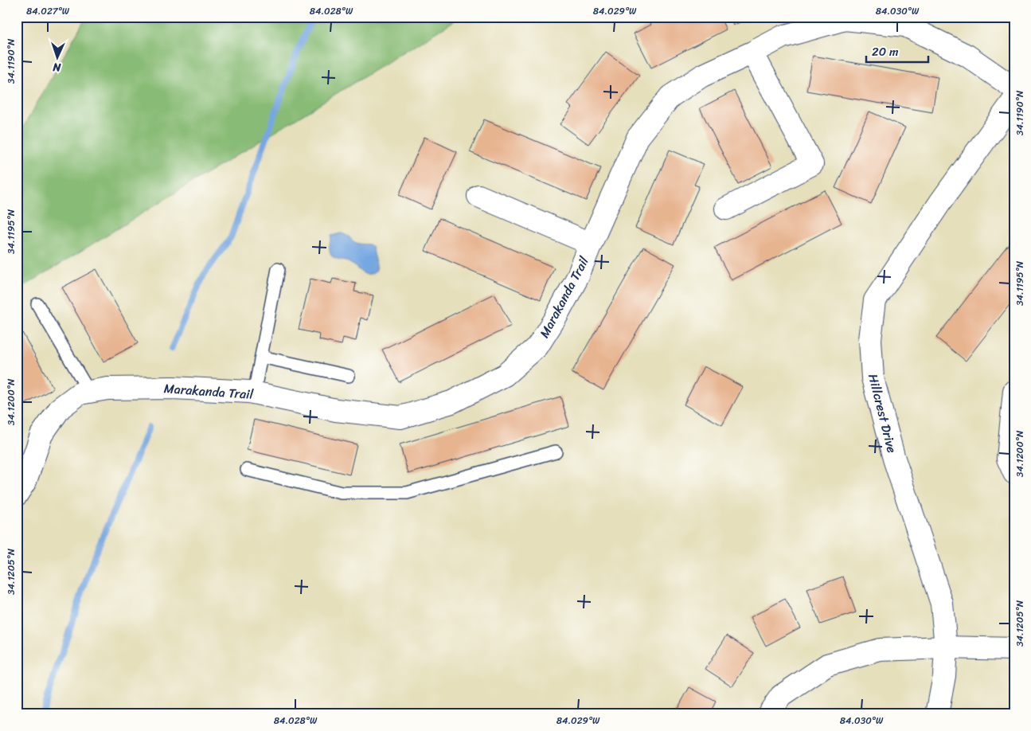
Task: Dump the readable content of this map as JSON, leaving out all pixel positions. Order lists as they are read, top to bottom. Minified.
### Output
{"streets":{"street":["Marakanda Trail","Hillcrest Drive"]},"scale_bar":"20 m","north":"bottom","coordinates":["84.027°W","84.028°W","84.029°W","84.030°W","34.1190°N","34.1195°N","34.1200°N","34.1205°N"]}
